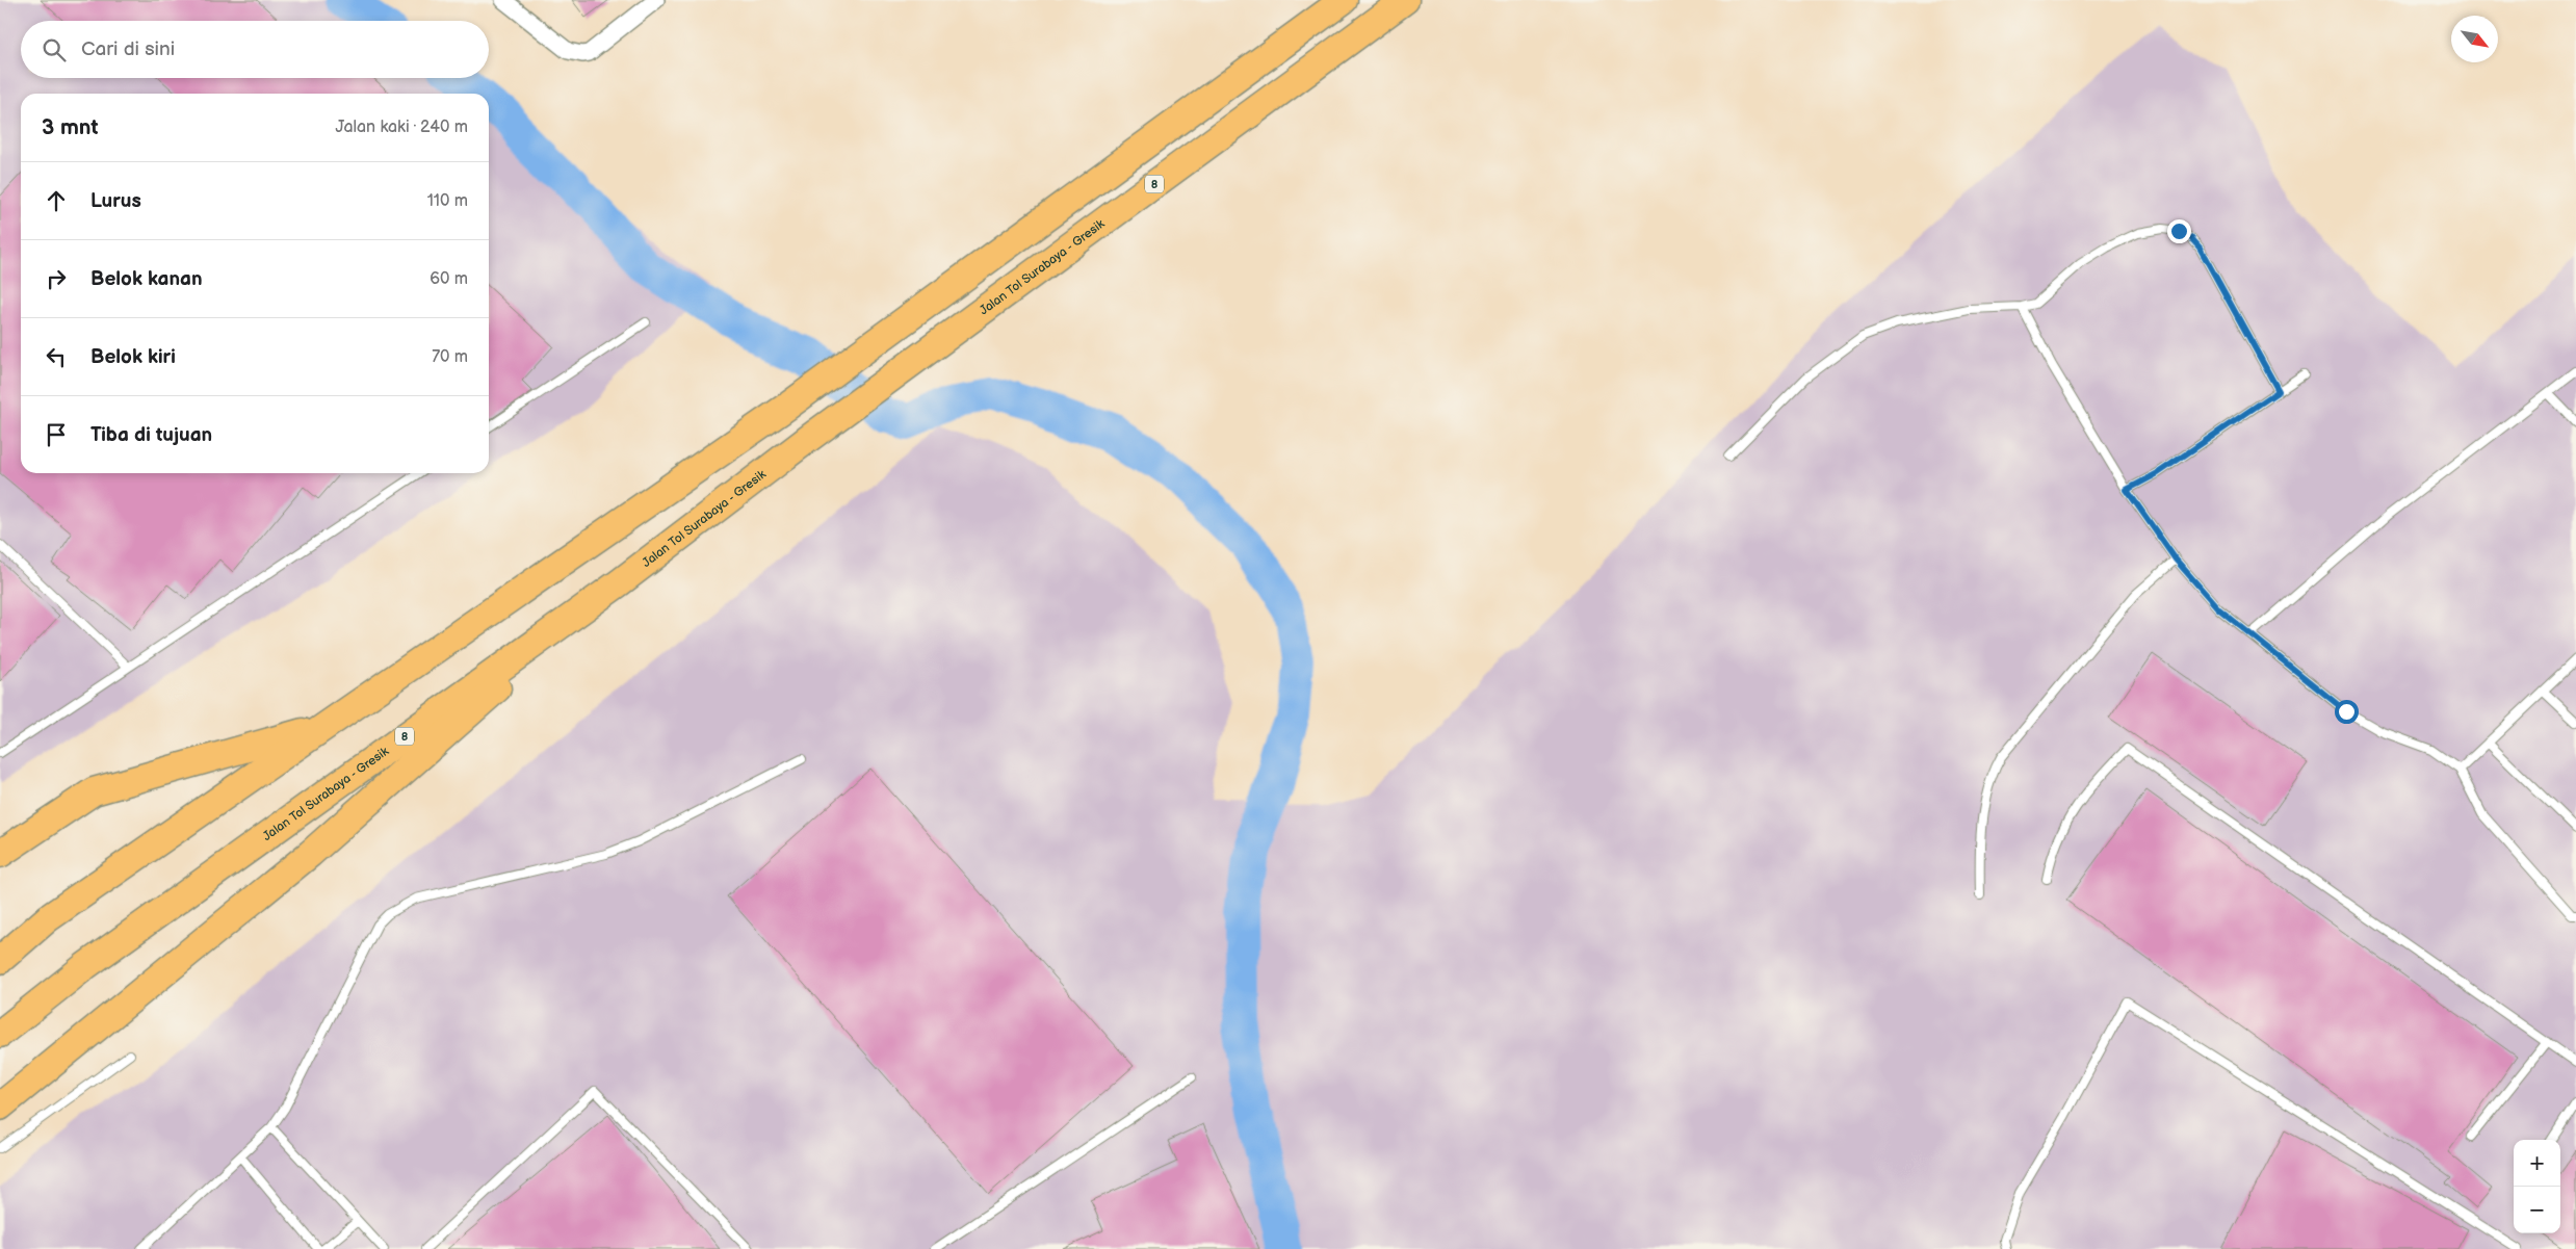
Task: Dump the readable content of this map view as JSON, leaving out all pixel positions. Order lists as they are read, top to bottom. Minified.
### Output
{"streets":{"highway":["8","Jalan Tol Surabaya - Gresik"]},"north":"bottom right","page":{"search":"Cari di sini","heading":["3 mnt","Jalan kaki · 240 m"],"list":[["Lurus","110 m"],["Belok kanan","60 m"],["Belok kiri","70 m"],"Tiba di tujuan"],"map_buttons":["+","−"]}}
